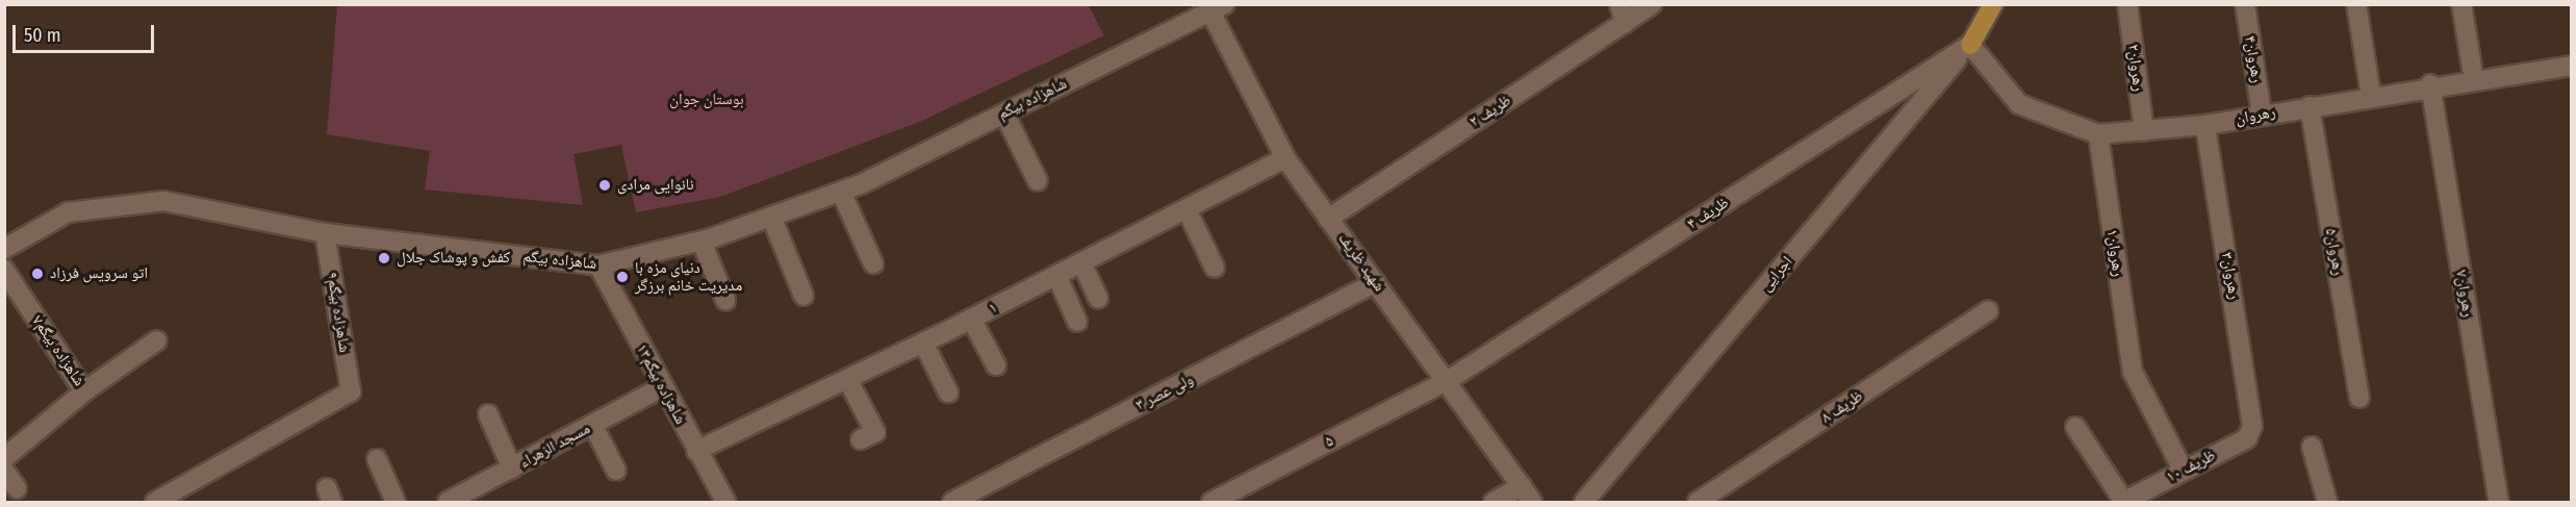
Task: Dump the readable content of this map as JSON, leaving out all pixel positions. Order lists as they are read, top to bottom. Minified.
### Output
{"streets":{"street":["رهروان۴","رهروان۲","شاهزاده بیگم","ظریف ۲","رهروان","ظریف ۴","رهروان۵","رهروان۱","شهید ظریف","اجرایی","رهروان۳","رهروان۷","۱","شاهزاده بیگم۹","شاهزاده بیگم۷","شاهزاده بیگم۱۳","ولی عصر ۳","ظریف ۸","۵","مسجد الزهراء","ظریف ۱۰"]},"crossings":[["رهروان۴","رهروان"],["رهروان۲","رهروان"],["شاهزاده بیگم","شهید ظریف"],["شاهزاده بیگم","شاهزاده بیگم۹"],["شاهزاده بیگم","شاهزاده بیگم۱۳"],["ظریف ۲","شهید ظریف"],["رهروان","ظریف ۴"],["رهروان","رهروان۵"],["رهروان","رهروان۱"],["رهروان","اجرایی"],["رهروان","رهروان۳"],["رهروان","رهروان۷"],["ظریف ۴","شهید ظریف"],["ظریف ۴","اجرایی"],["ظریف ۴","۵"],["رهروان۱","ظریف ۱۰"],["شهید ظریف","۱"],["شهید ظریف","ولی عصر ۳"],["شهید ظریف","۵"],["رهروان۳","ظریف ۱۰"],["۱","شاهزاده بیگم۱۳"],["شاهزاده بیگم۱۳","مسجد الزهراء"]],"parks":["بوستان جوان"],"places":["نانوایی مرادی","کفش و پوشاک جلال","اتو سرویس فرزاد","دنیای مزه با مدیریت خانم برزگر"],"scale_bar":"50 m"}
